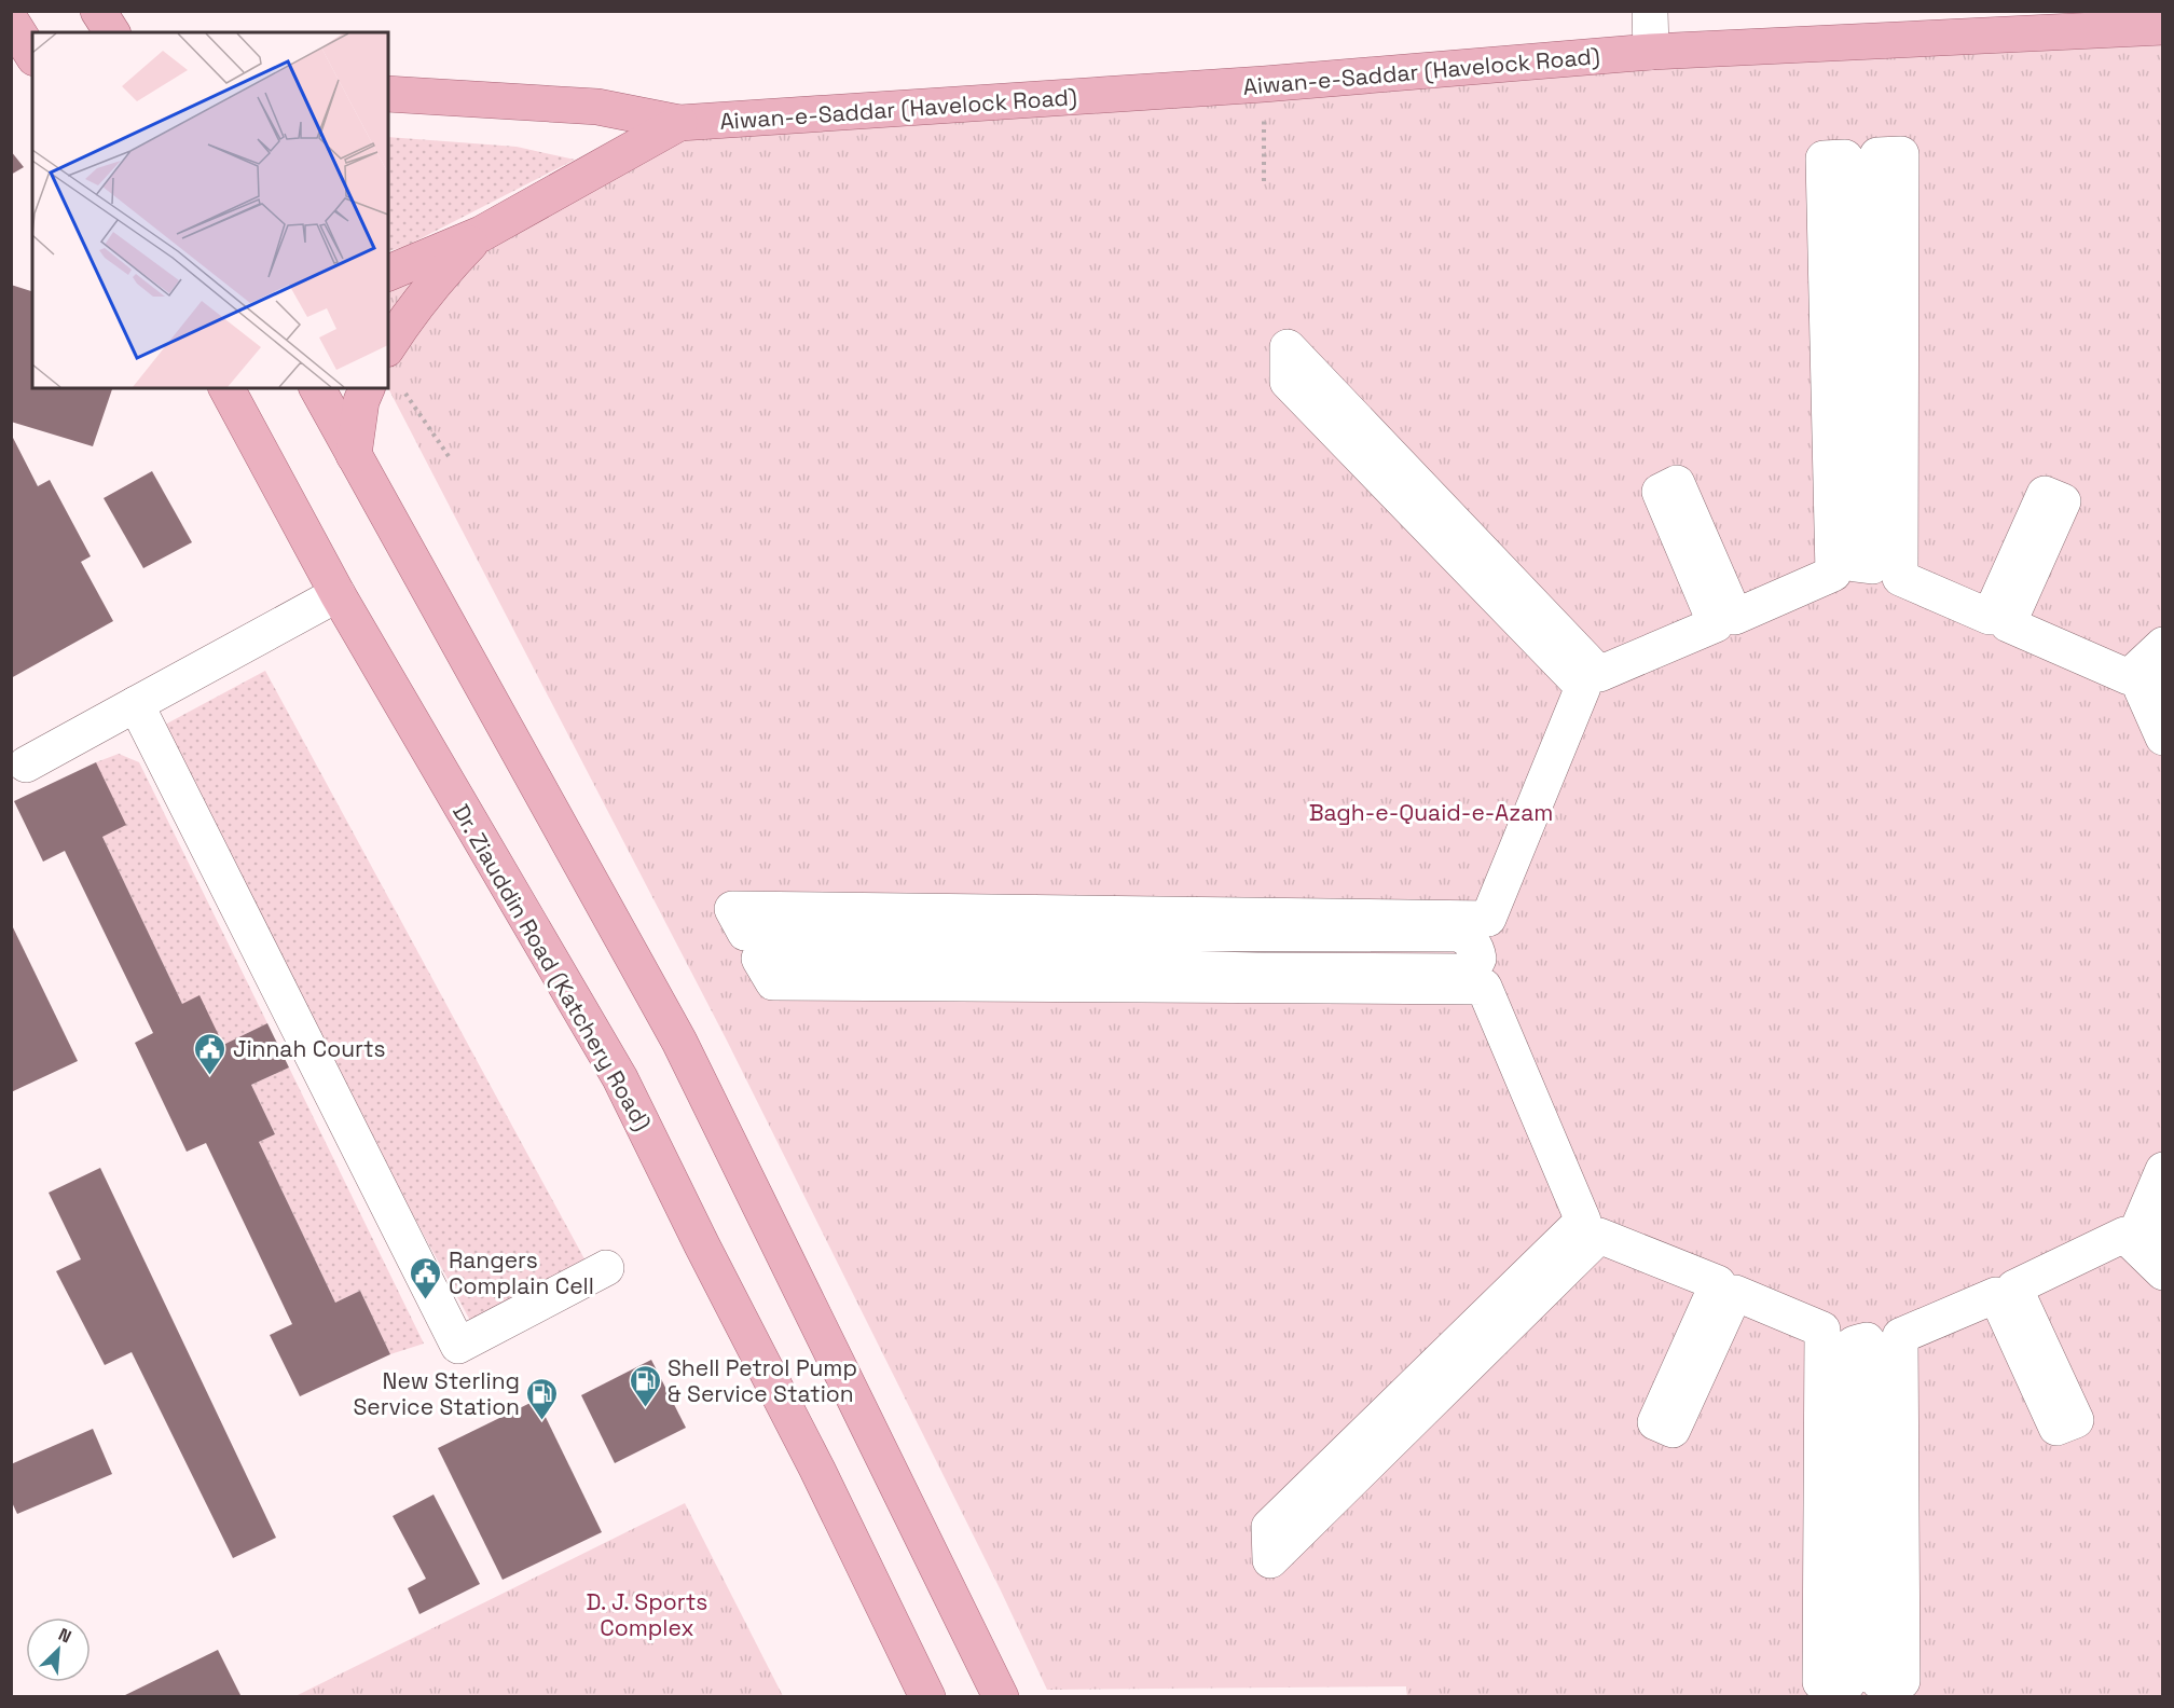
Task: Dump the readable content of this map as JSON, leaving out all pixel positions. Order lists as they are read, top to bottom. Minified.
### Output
{"streets":{"main road":["Aiwan-e-Saddar (Havelock Road)","Dr. Ziauddin Road (Katchery Road)"]},"parks":["Bagh-e-Quaid-e-Azam","D. J. Sports Complex"],"places":{"public building":["Jinnah Courts","Rangers Complain Cell"],"fuel station":["Shell Petrol Pump & Service Station","New Sterling Service Station"]},"north":"top right"}
